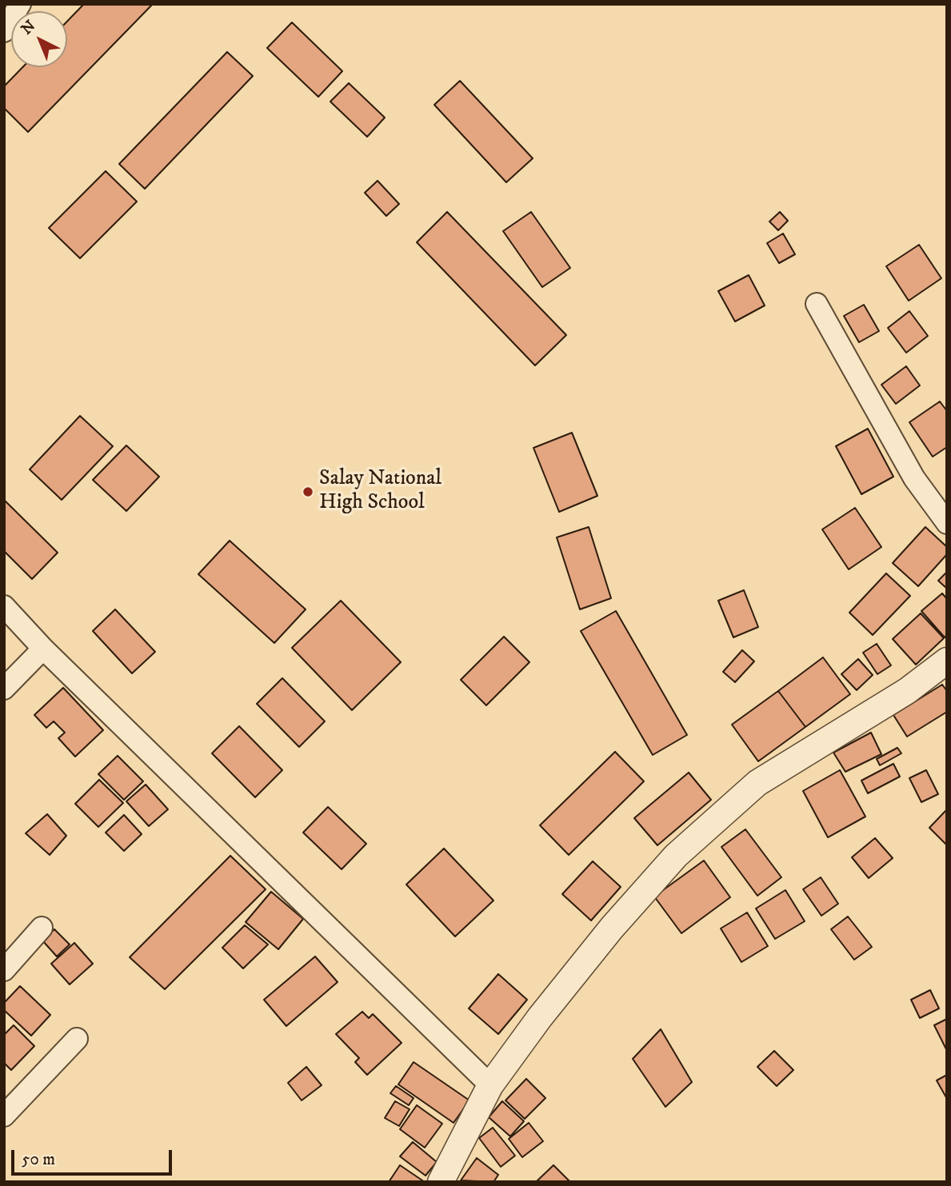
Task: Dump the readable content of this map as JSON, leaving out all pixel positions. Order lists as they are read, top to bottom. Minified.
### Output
{"places":["Salay National High School"],"scale_bar":"50 m","north":"top left"}
